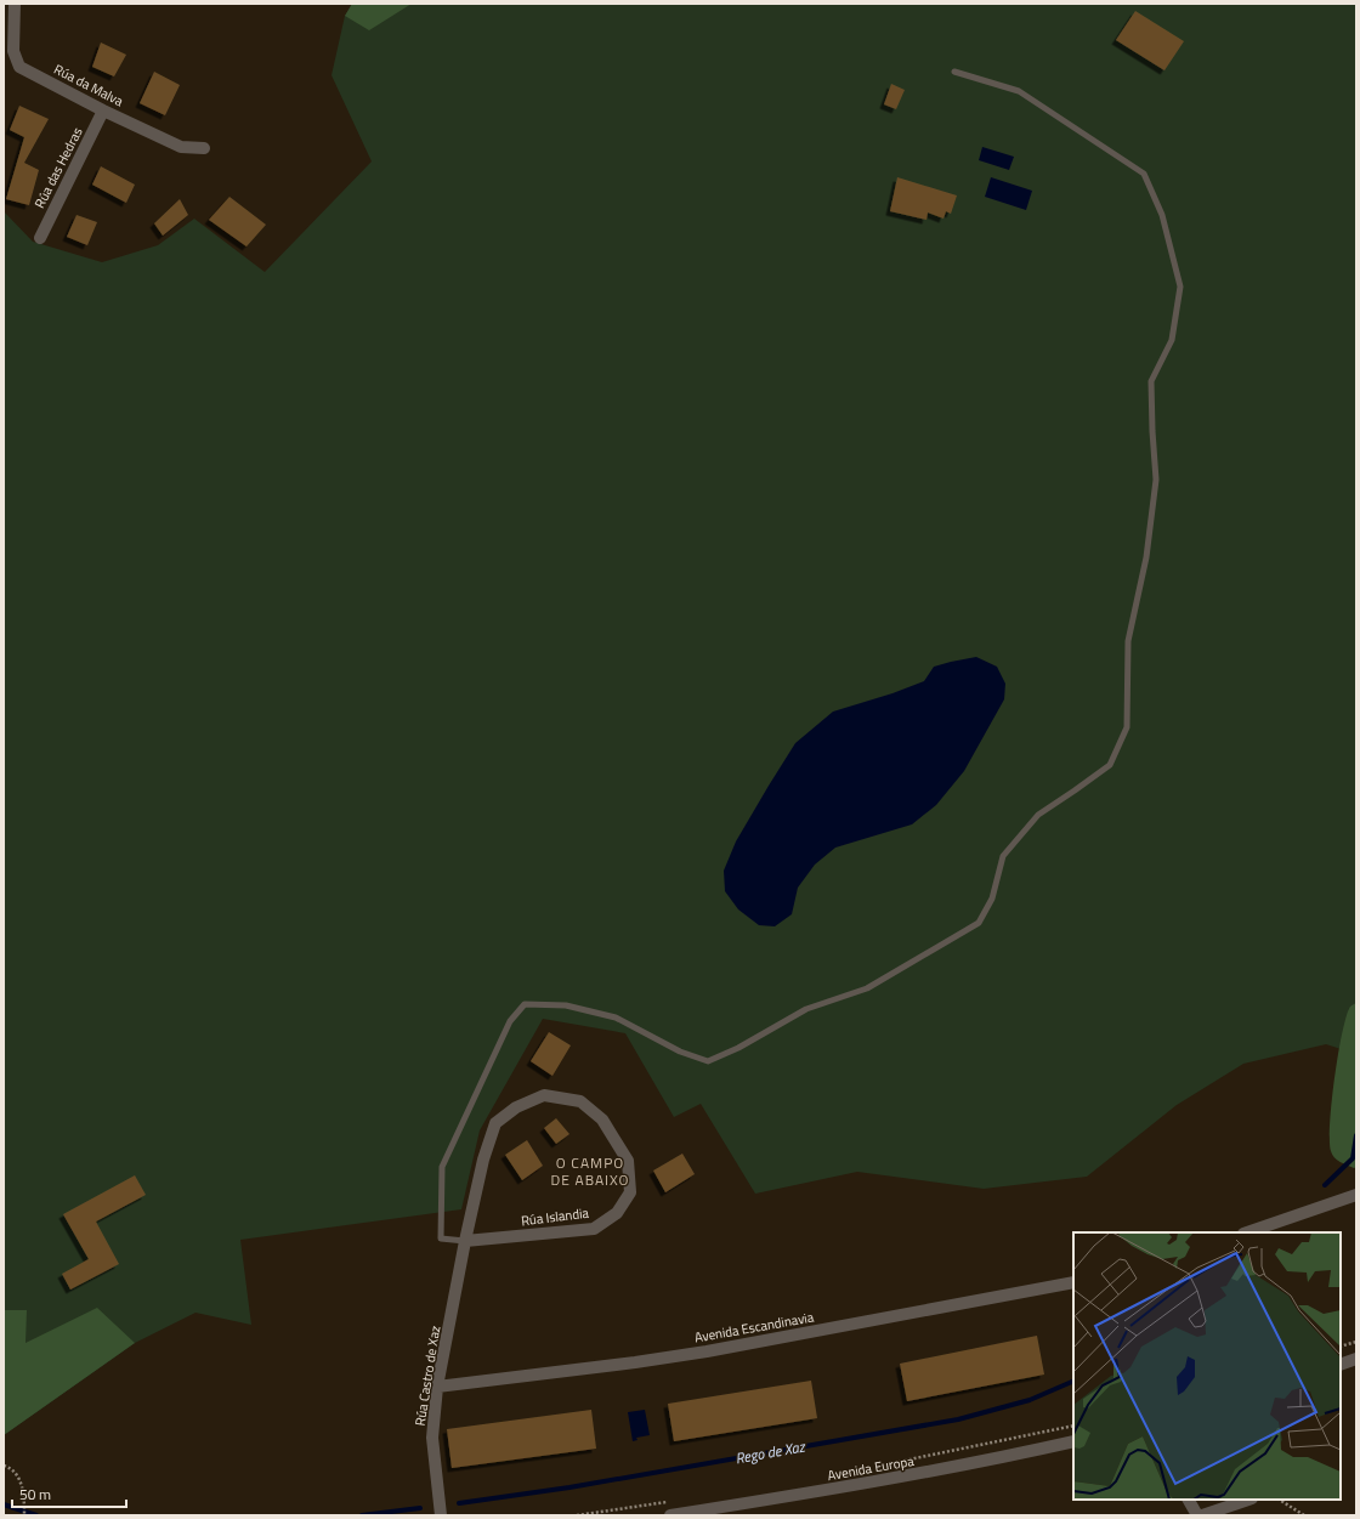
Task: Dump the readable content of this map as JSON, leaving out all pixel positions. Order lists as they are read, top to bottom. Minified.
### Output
{"streets":{"street":["Rúa da Malva","Rúa das Hedras","Rúa Islandia","Avenida Escandinavia","Rúa Castro de Xaz","Avenida Europa"]},"crossings":[["Rúa da Malva","Rúa das Hedras"],["Rúa Islandia","Rúa Castro de Xaz"],["Avenida Escandinavia","Rúa Castro de Xaz"]],"districts":["O CAMPO DE ABAIXO"],"water":["Rego de Xaz"],"scale_bar":"50 m"}
